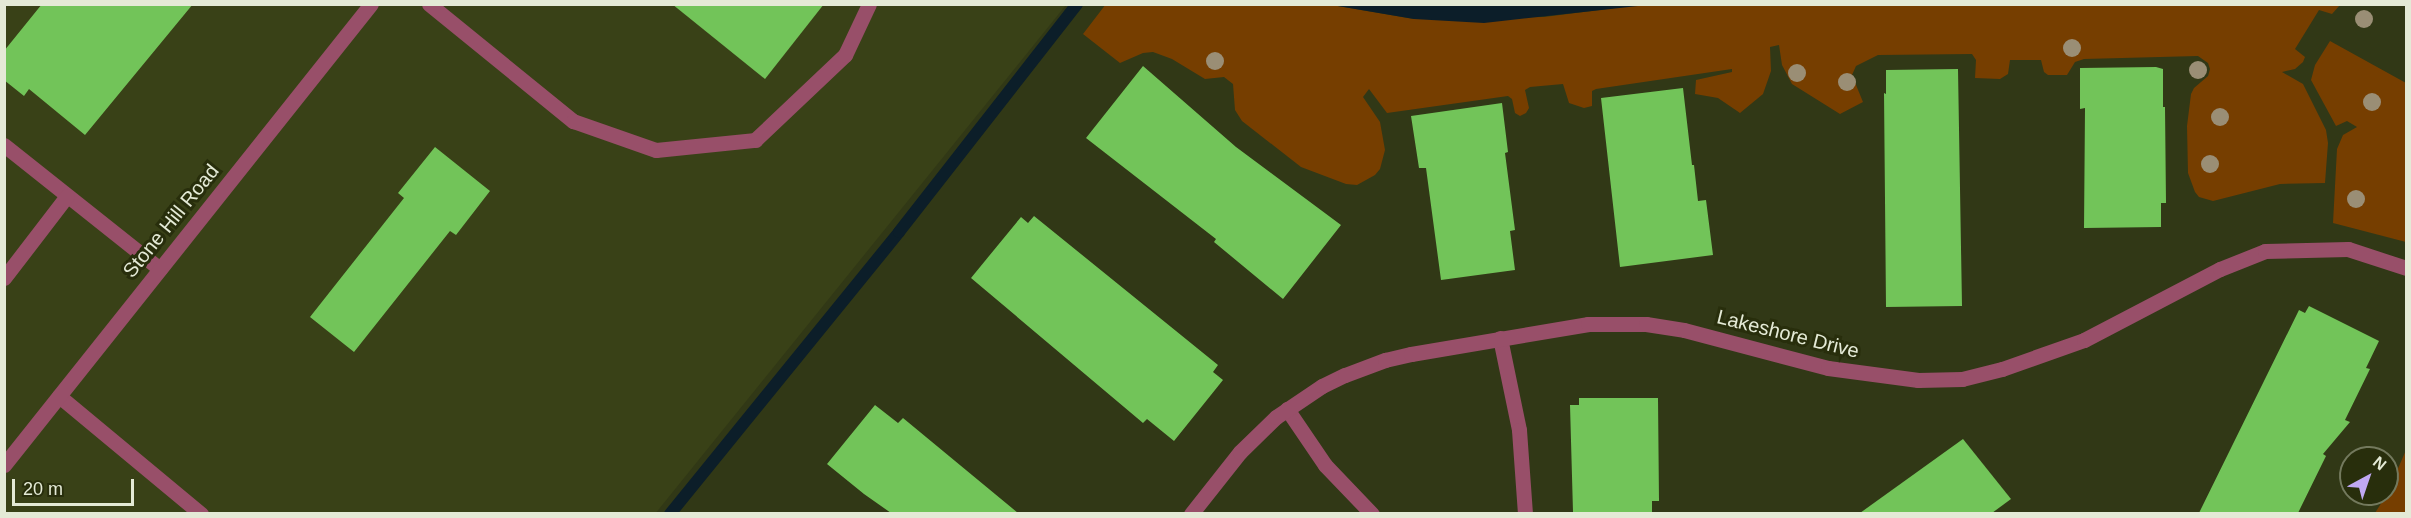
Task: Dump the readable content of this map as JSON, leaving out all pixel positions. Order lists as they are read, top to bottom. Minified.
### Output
{"streets":{"street":["Stone Hill Road","Lakeshore Drive"]},"scale_bar":"20 m","north":"top right"}
